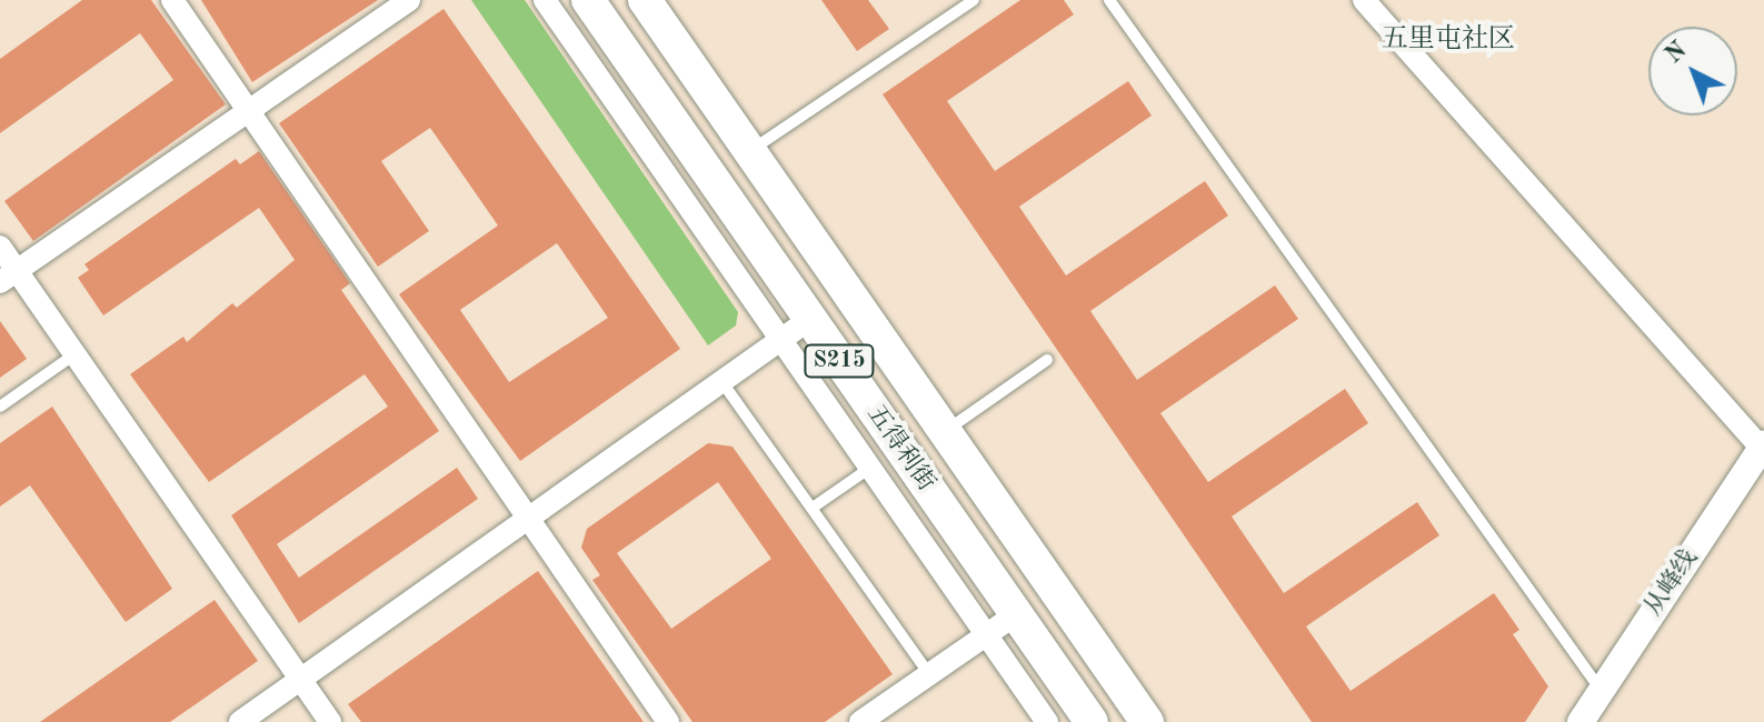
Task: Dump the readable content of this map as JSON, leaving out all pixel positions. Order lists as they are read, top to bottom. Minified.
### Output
{"streets":{"main road":["S215","五得利街"],"street":["从峰线"]},"districts":["五里屯社区"],"north":"top left"}
